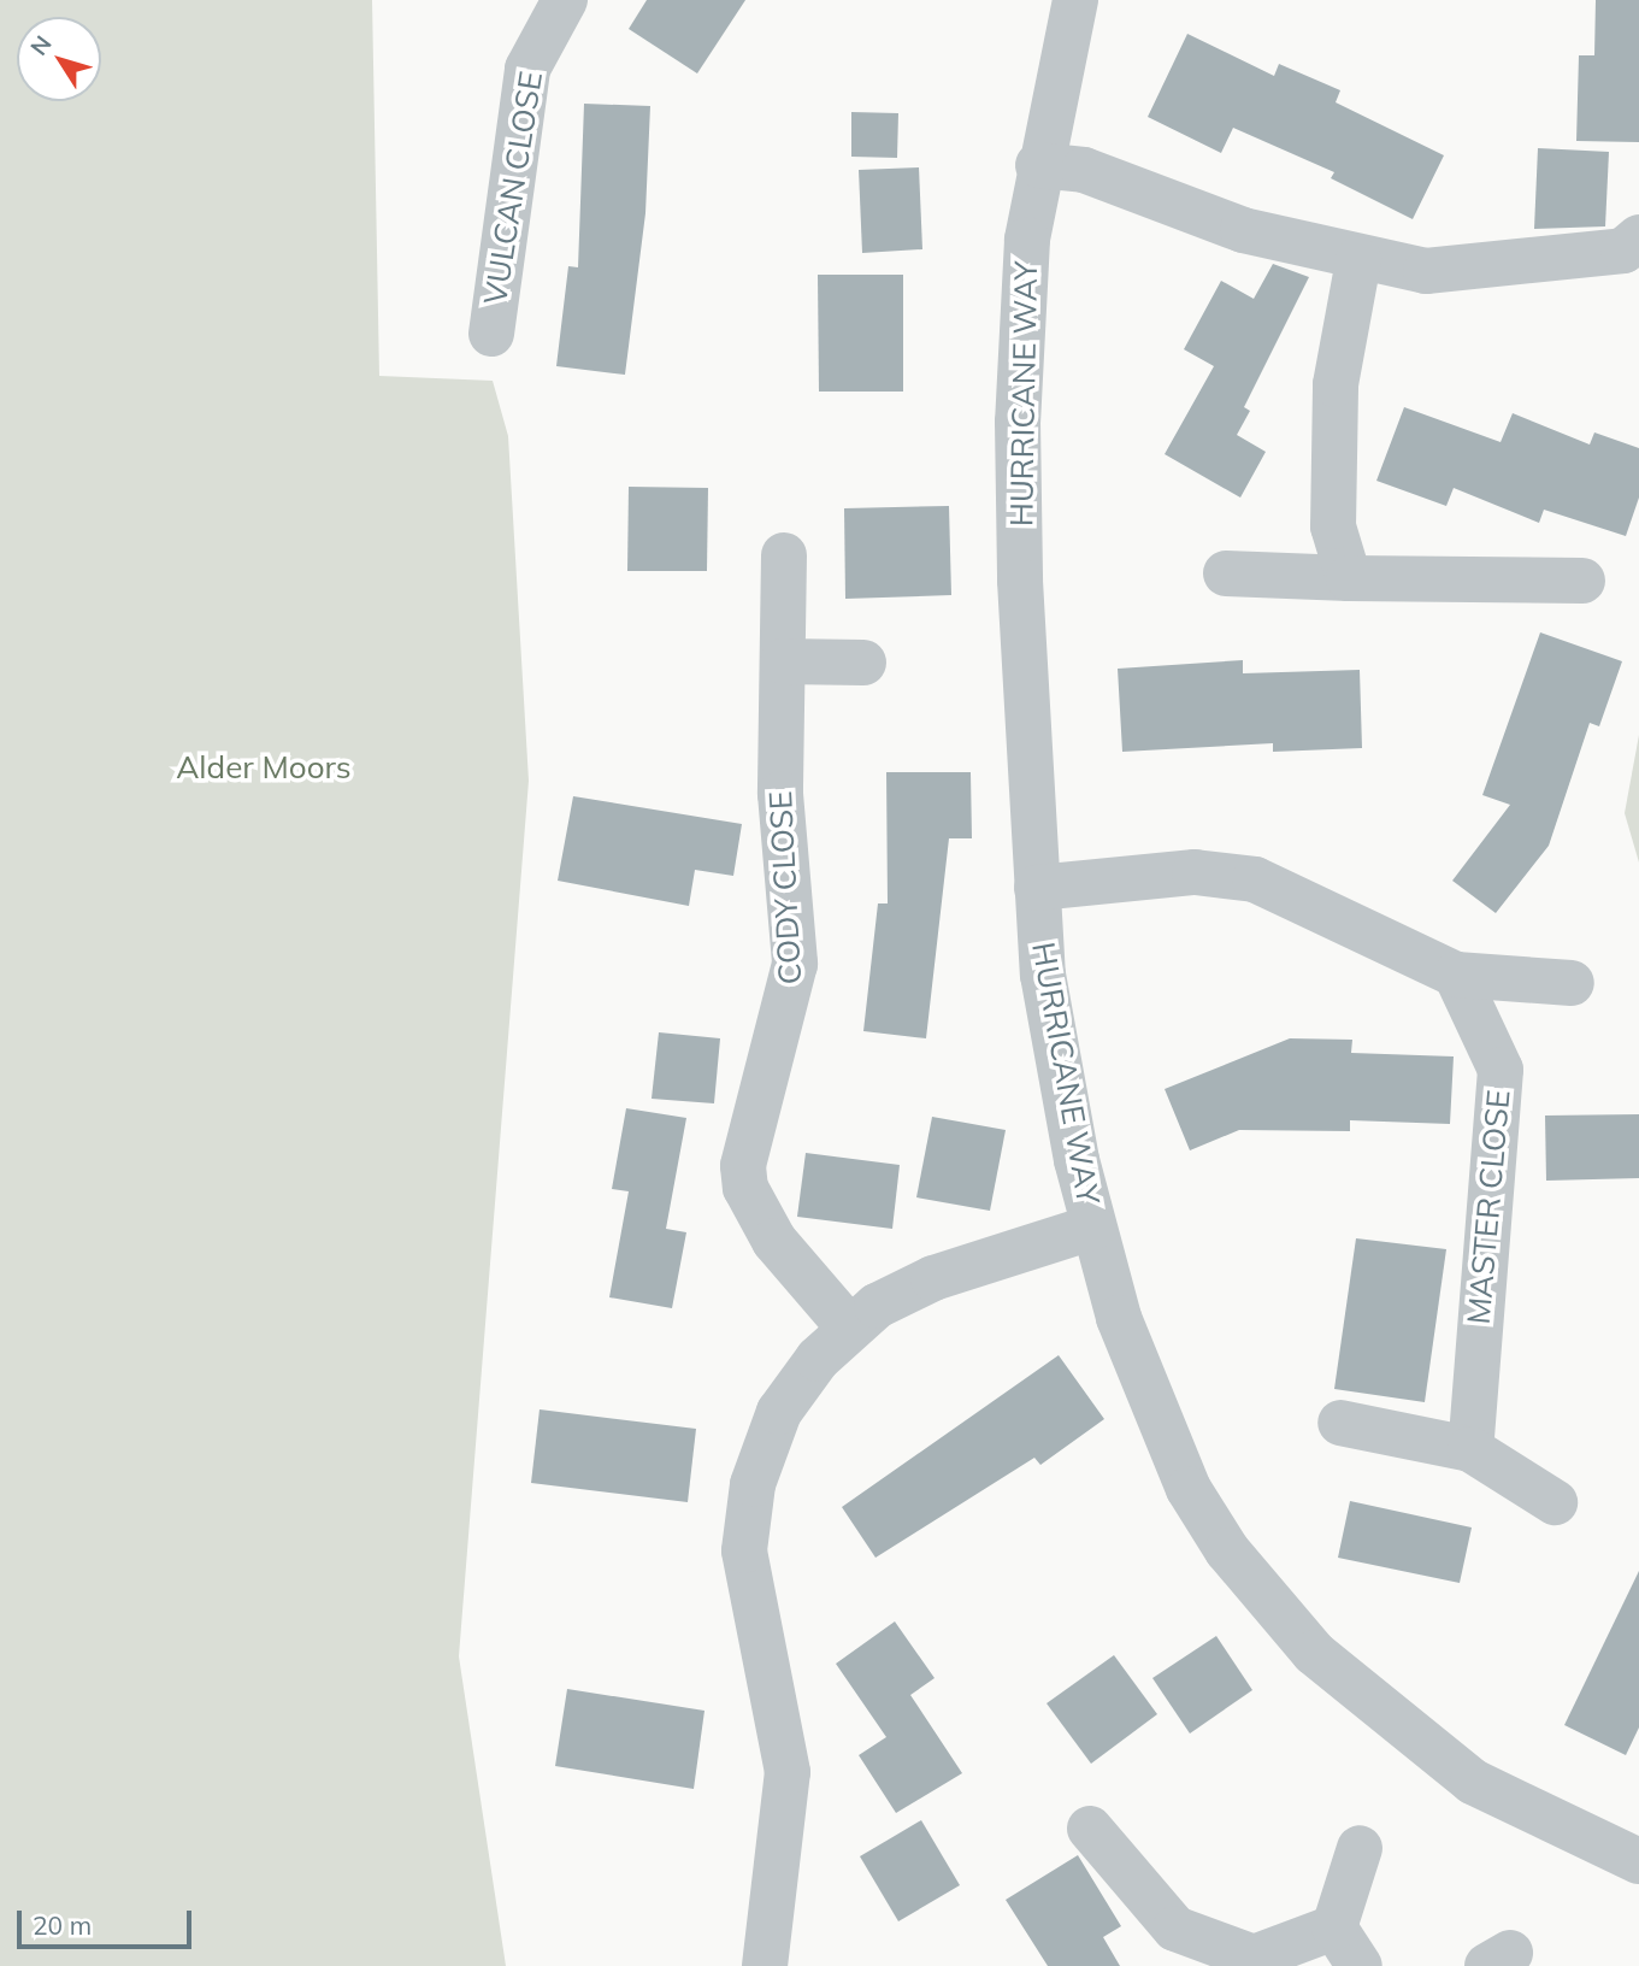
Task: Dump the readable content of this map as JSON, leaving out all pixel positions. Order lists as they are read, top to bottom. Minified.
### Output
{"streets":{"street":["VULCAN CLOSE","HURRICANE WAY","CODY CLOSE","MASTER CLOSE"]},"parks":["Alder Moors"],"scale_bar":"20 m","north":"top left"}
